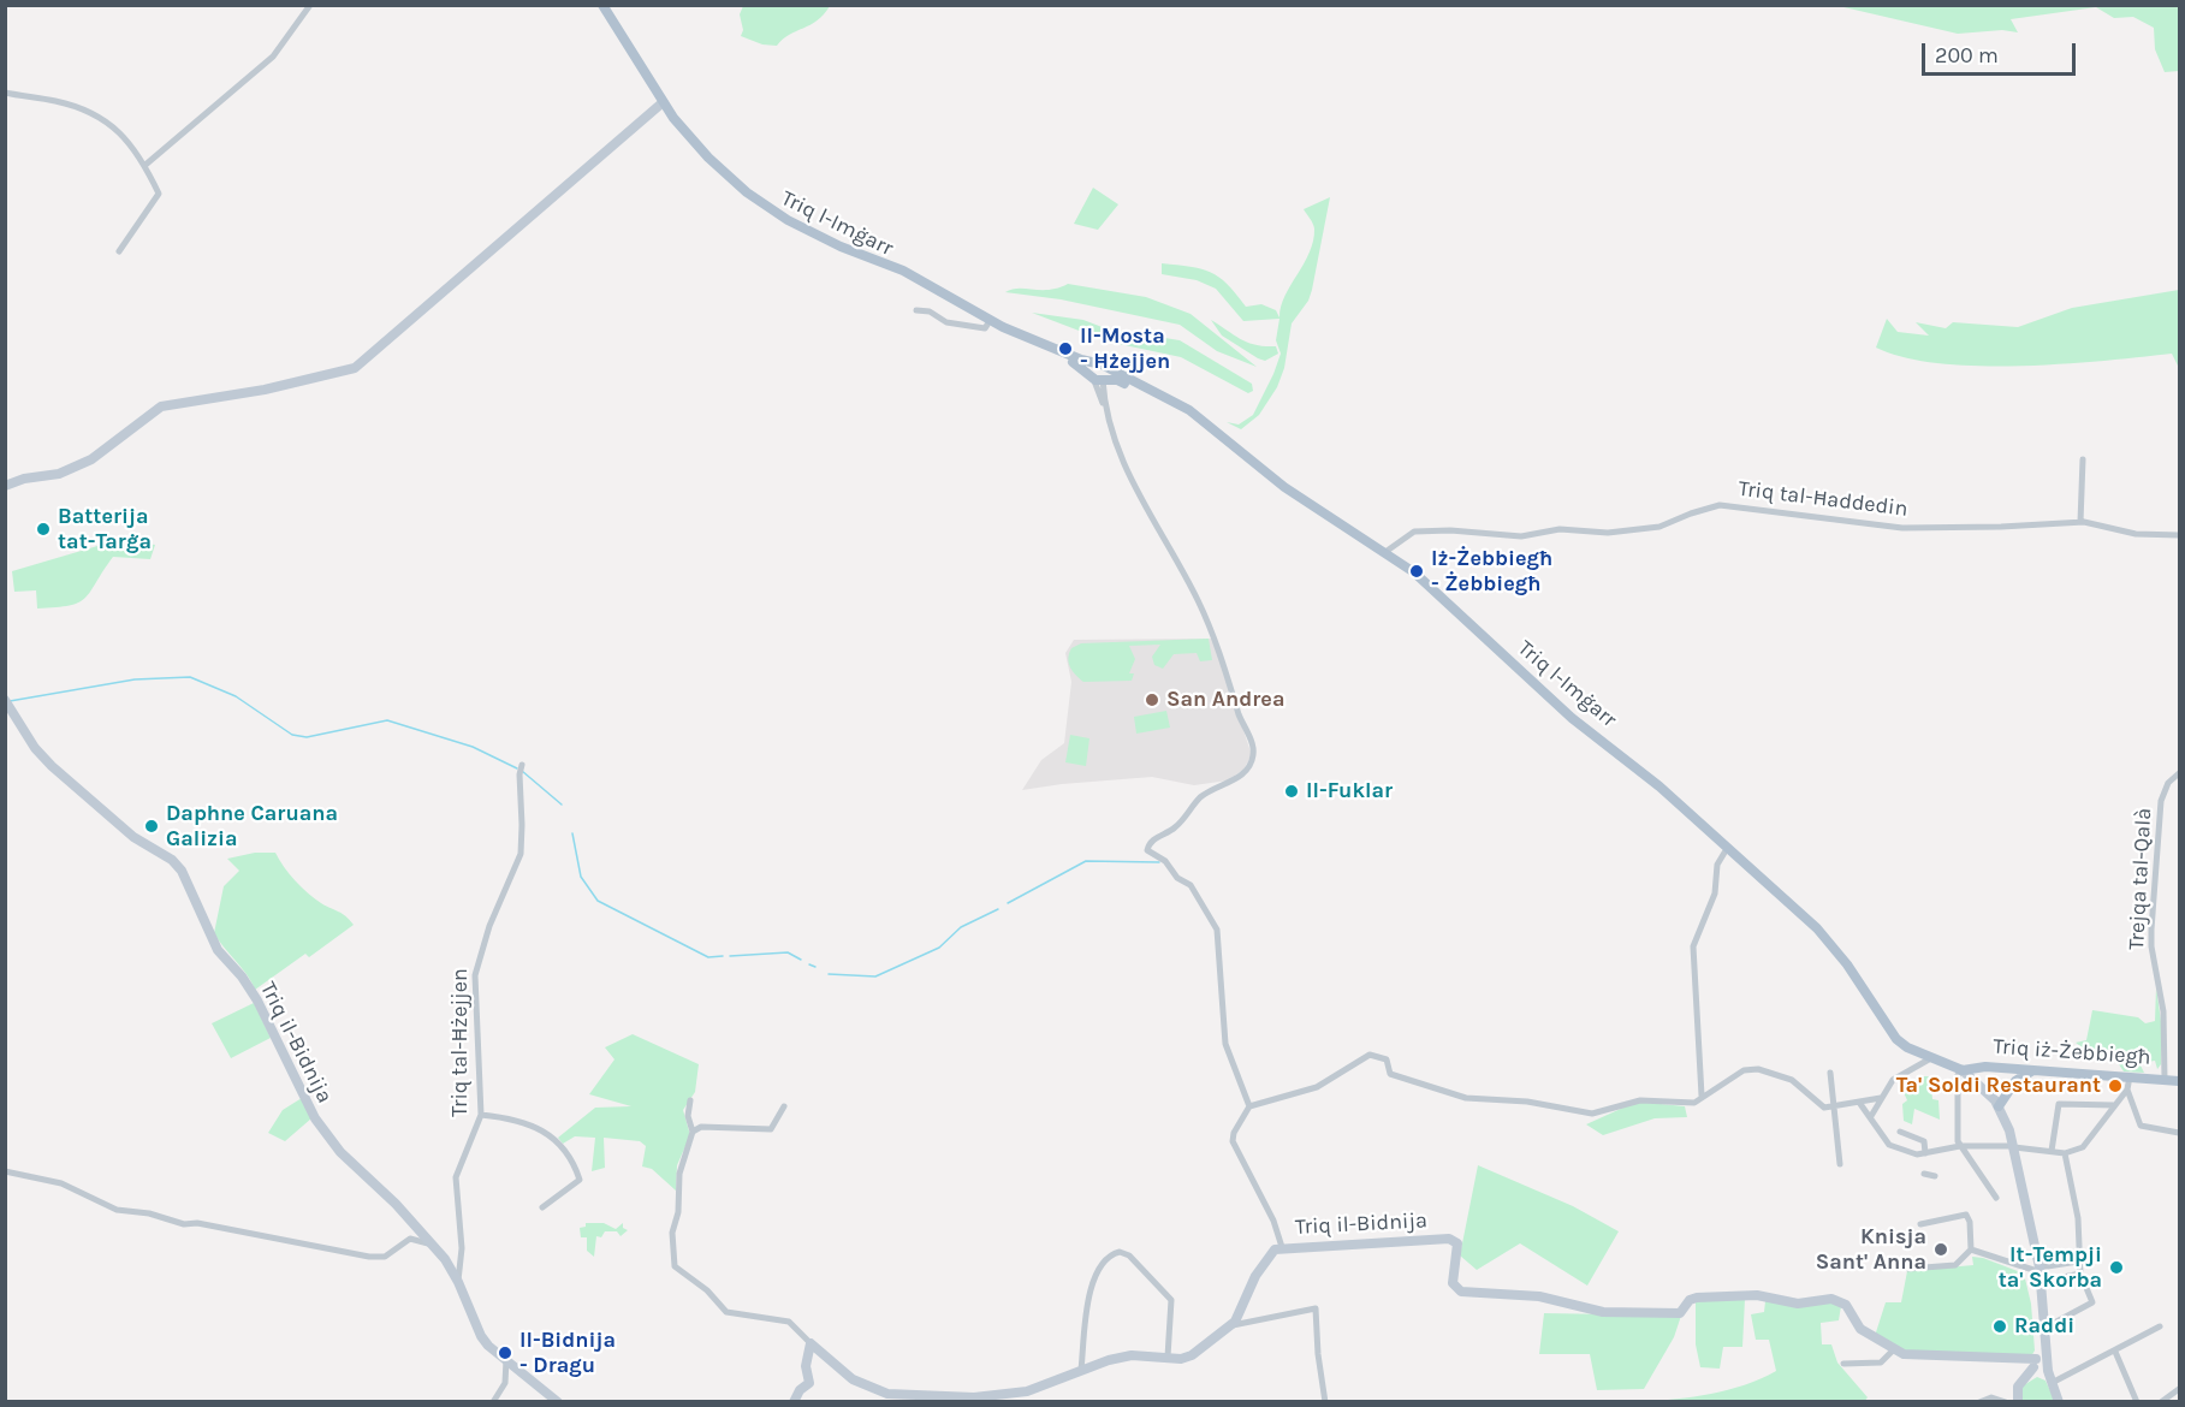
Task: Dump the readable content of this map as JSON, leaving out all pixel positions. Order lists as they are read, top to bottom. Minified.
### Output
{"streets":{"main road":["Triq l-Imġarr","Triq iż-Żebbiegħ"],"street":["Triq tal-Ħaddedin","Trejqa tal-Qalà","Triq il-Bidnija","Triq tal-Ħżejjen"]},"crossings":[["Triq l-Imġarr","Triq tal-Ħaddedin"],["Triq l-Imġarr","Triq iż-Żebbiegħ"],["Trejqa tal-Qalà","Triq iż-Żebbiegħ"],["Triq il-Bidnija","Triq tal-Ħżejjen"]],"places":["Il-Mosta - Ħżejjen","Batterija tat-Tarġa","Iż-Żebbiegħ - Żebbiegħ","San Andrea","Il-Fuklar","Daphne Caruana Galizia","Ta' Soldi Restaurant","Knisja Sant' Anna","It-Tempji ta' Skorba","Raddi","Il-Bidnija - Dragu"],"scale_bar":"200 m"}
